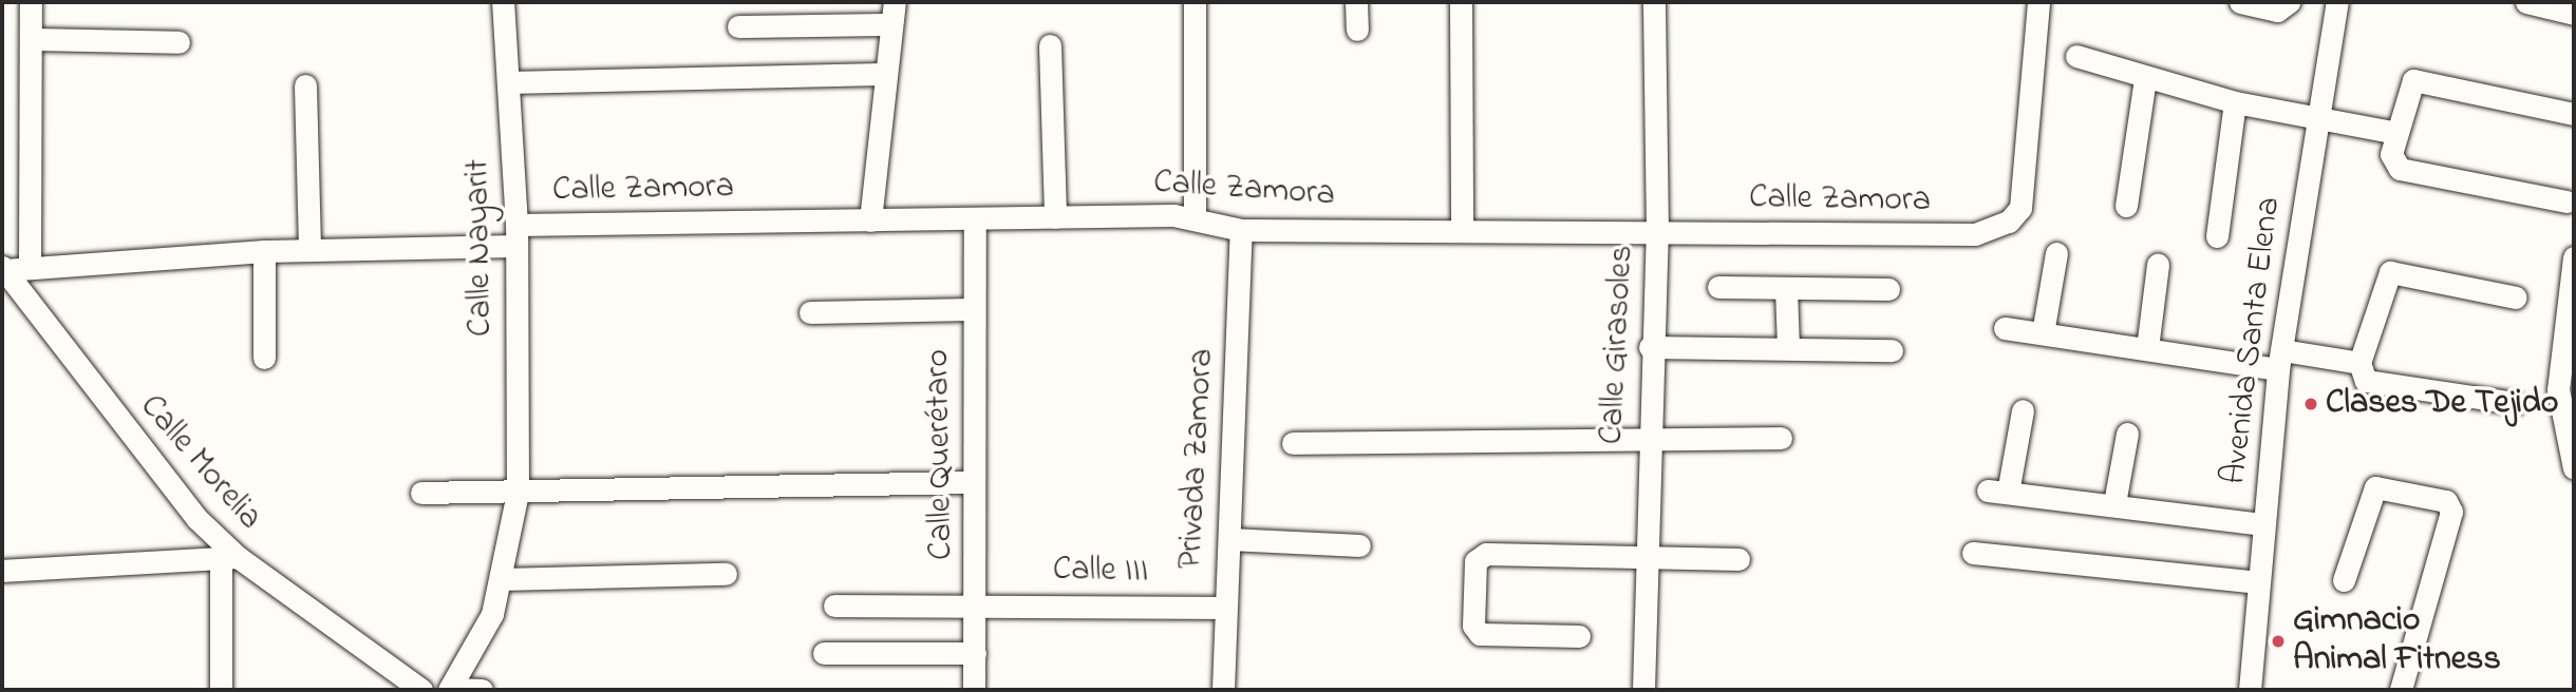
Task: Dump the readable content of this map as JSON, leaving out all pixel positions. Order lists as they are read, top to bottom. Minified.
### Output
{"streets":{"street":["Calle Zamora","Calle Nayarit","Avenida Santa Elena","Calle Girasoles","Calle Querétaro","Privada Zamora","Calle Morelia","Calle III"]},"crossings":[["Calle Zamora","Calle Nayarit"],["Calle Zamora","Calle Girasoles"],["Calle Zamora","Calle Querétaro"],["Calle Zamora","Privada Zamora"],["Calle Zamora","Calle Morelia"],["Calle Querétaro","Calle III"],["Privada Zamora","Calle III"]],"places":["Clases De Tejido","Gimnacio Animal Fitness"]}
